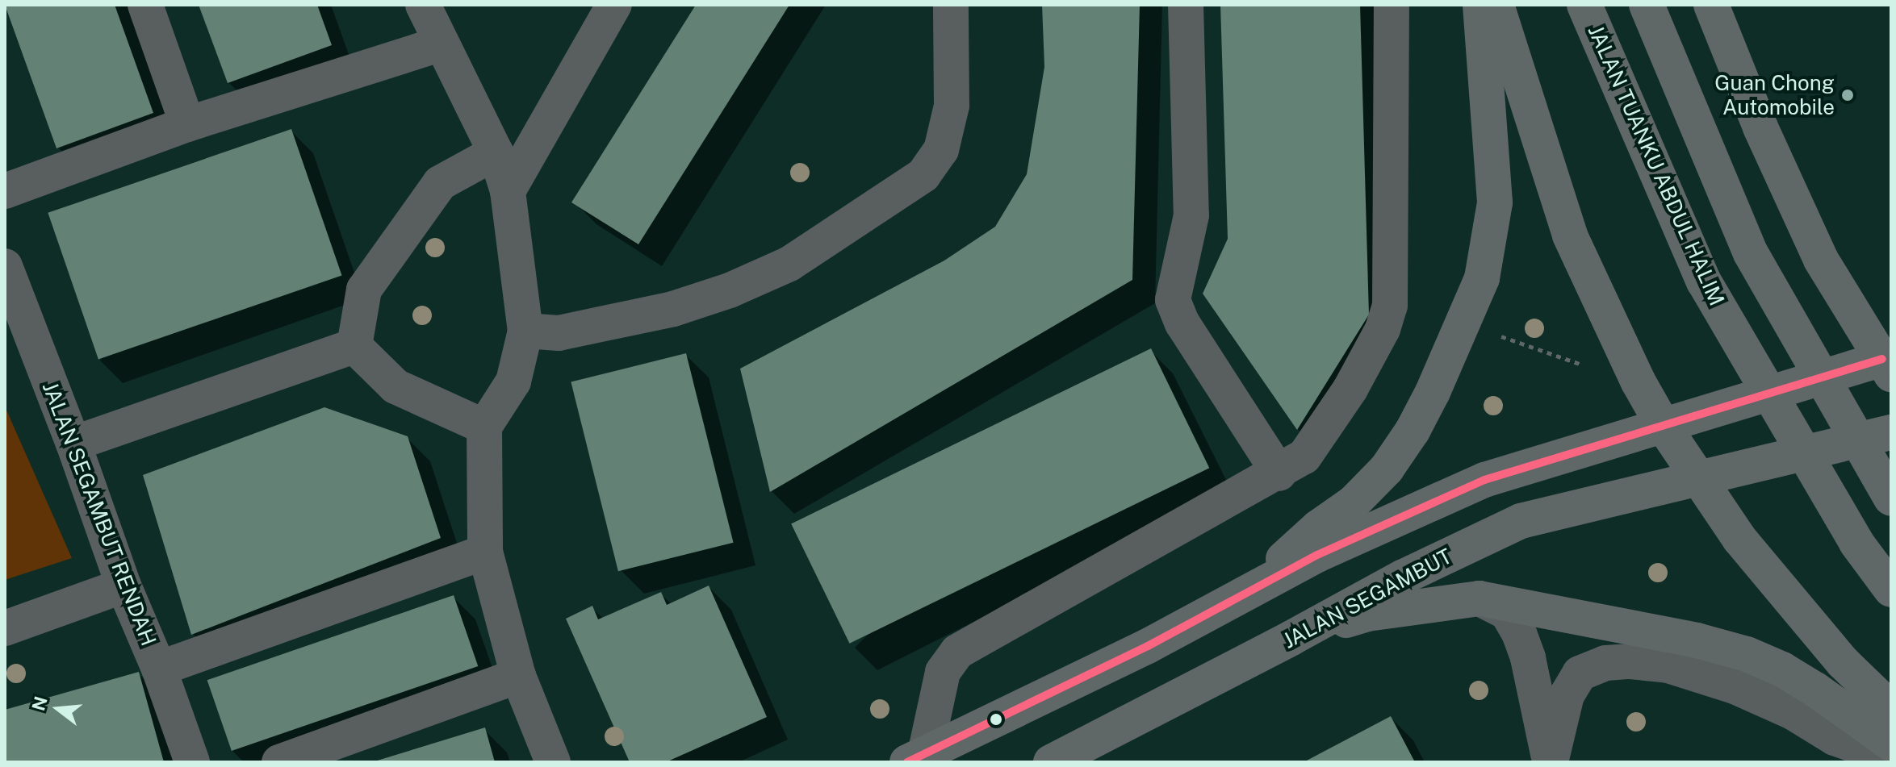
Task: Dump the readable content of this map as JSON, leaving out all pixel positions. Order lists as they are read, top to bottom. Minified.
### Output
{"streets":{"main road":["JALAN TUANKU ABDUL HALIM","JALAN SEGAMBUT"],"street":["JALAN SEGAMBUT RENDAH"]},"places":["Guan Chong Automobile"],"north":"left"}
